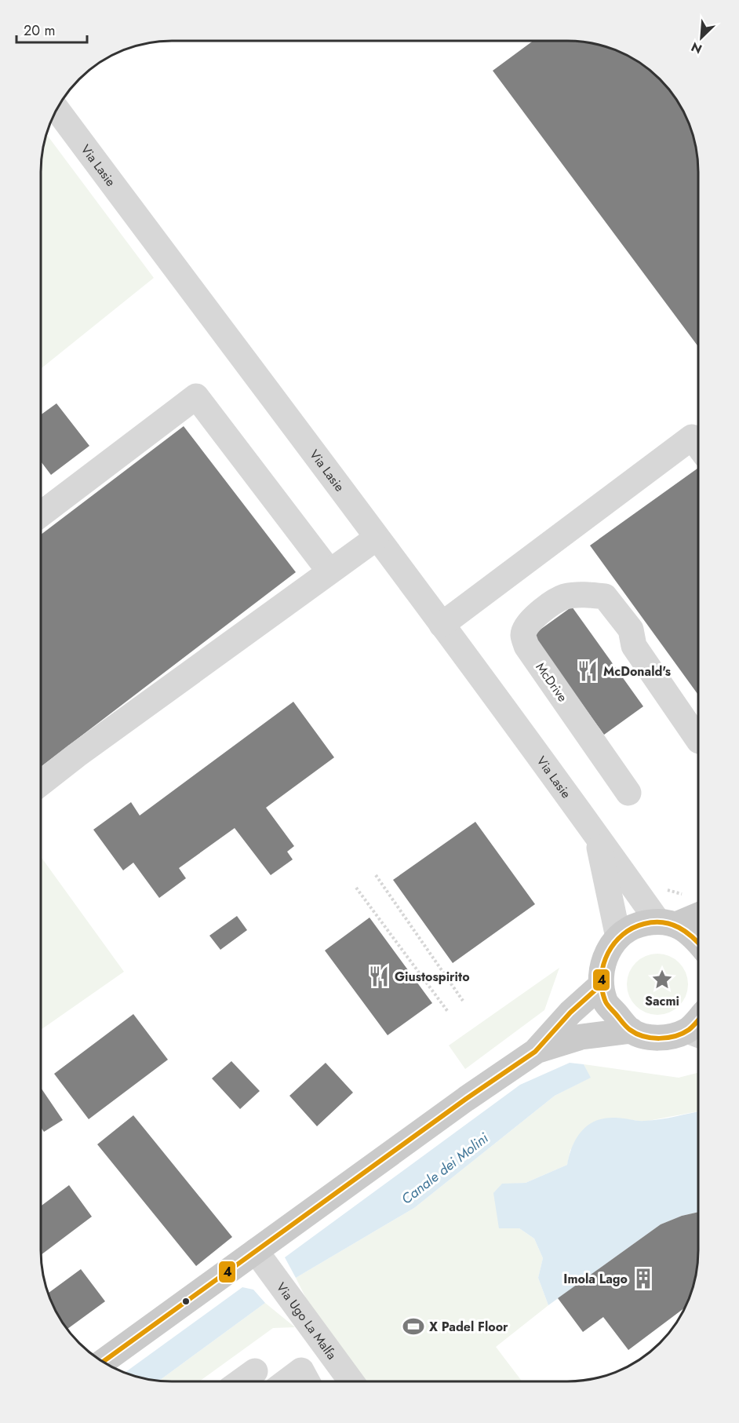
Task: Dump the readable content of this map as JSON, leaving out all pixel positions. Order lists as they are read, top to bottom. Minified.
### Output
{"streets":{"street":["Via Lasie","McDrive","Via Ugo La Malfa"]},"water":["Canale dei Molini"],"places":{"restaurant":["McDonald's","Giustospirito"],"place":["Sacmi"],"building":["Imola Lago"],"sports":["X Padel Floor"]},"lines":["transit line 4"],"scale_bar":"20 m","north":"bottom left"}
